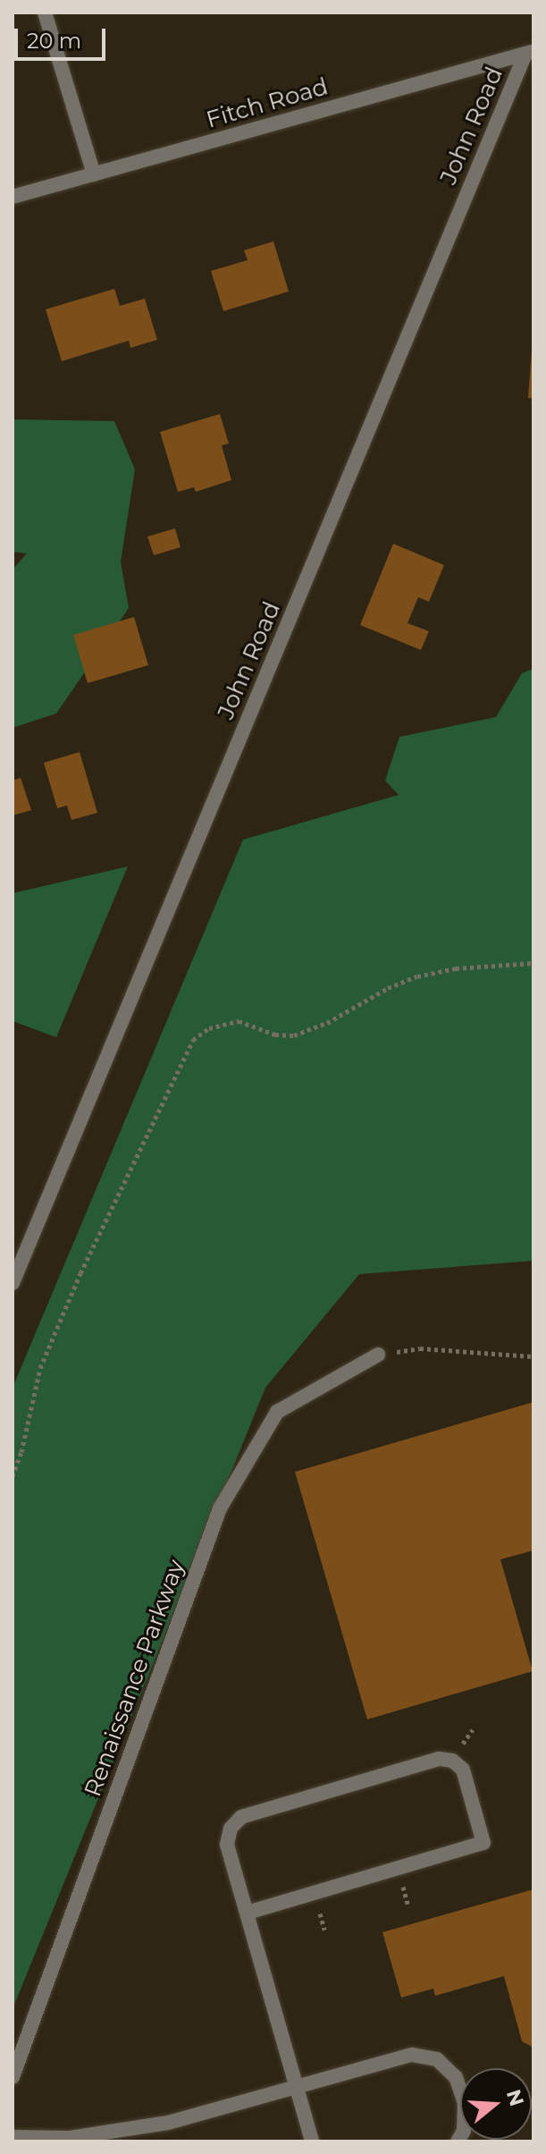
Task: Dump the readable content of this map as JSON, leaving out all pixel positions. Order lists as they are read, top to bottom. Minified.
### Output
{"streets":{"street":["Fitch Road","John Road","Renaissance Parkway"]},"crossings":[["Fitch Road","John Road"]],"scale_bar":"20 m","north":"right"}
